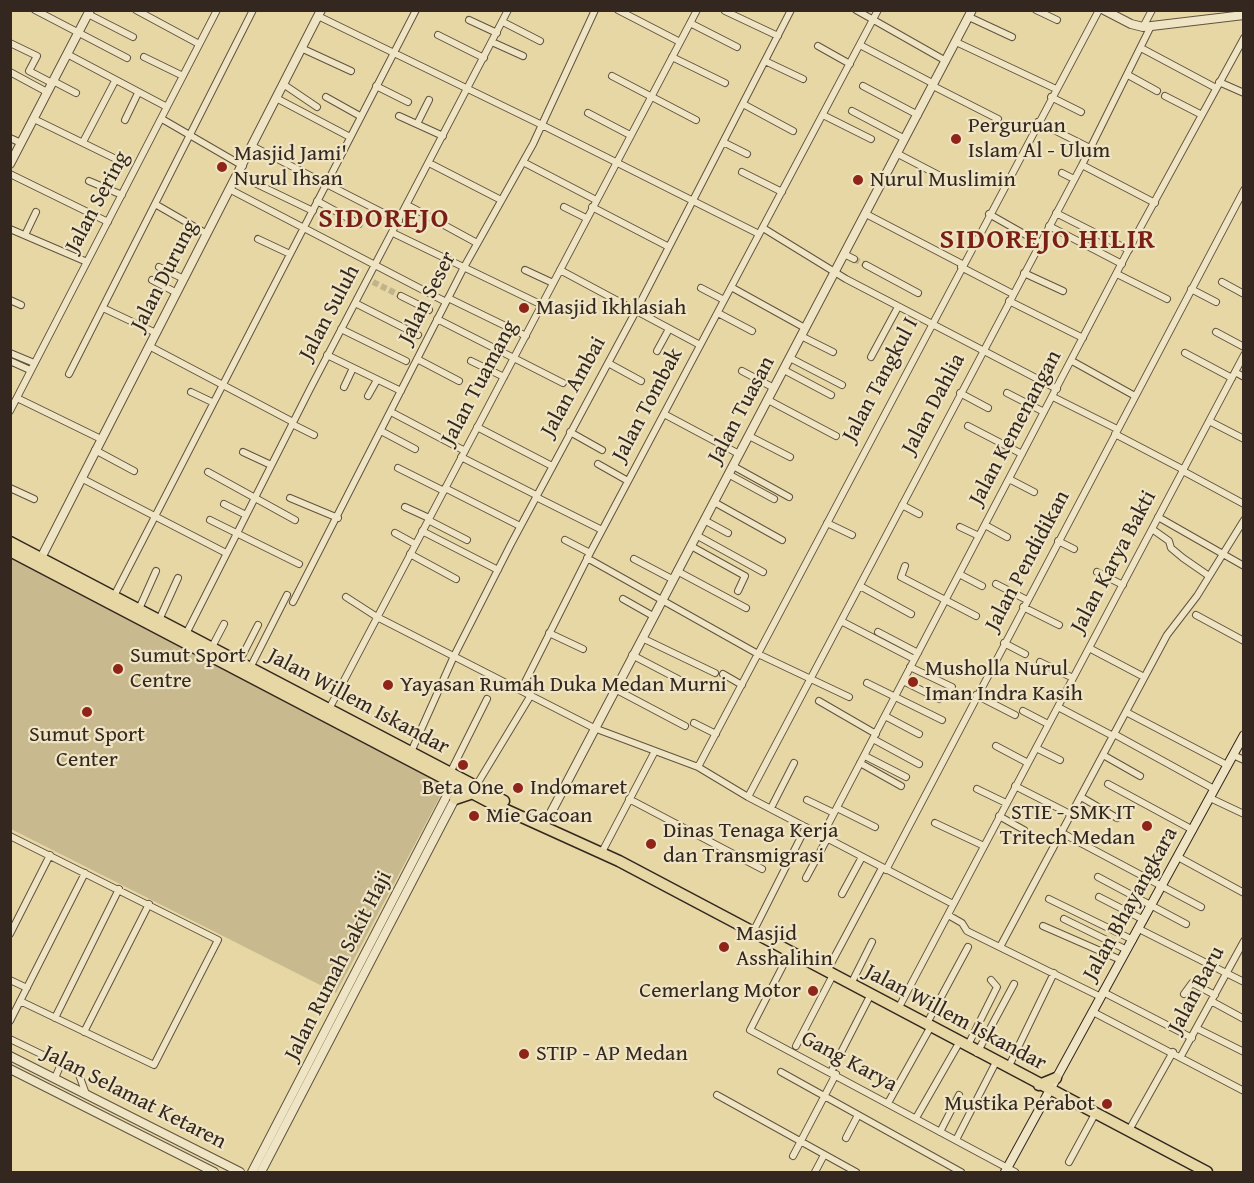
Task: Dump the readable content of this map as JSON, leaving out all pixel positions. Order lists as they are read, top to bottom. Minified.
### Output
{"streets":{"highway":["Jalan Willem Iskandar"],"main road":["Jalan Bhayangkara"],"street":["Jalan Sering","Jalan Durung","Jalan Seser","Jalan Suluh","Jalan Tangkul I","Jalan Tuamang","Jalan Ambai","Jalan Dahlia","Jalan Tombak","Jalan Tuasan","Jalan Kemenangan","Jalan Pendidikan","Jalan Karya Bakti","Jalan Rumah Sakit Haji","Jalan Baru","Gang Karya","Jalan Selamat Ketaren"]},"crossings":[["Jalan Durung","Jalan Willem Iskandar"],["Jalan Suluh","Jalan Willem Iskandar"],["Jalan Tuamang","Jalan Willem Iskandar"],["Jalan Ambai","Jalan Willem Iskandar"],["Jalan Tuasan","Jalan Willem Iskandar"],["Jalan Pendidikan","Jalan Willem Iskandar"],["Jalan Karya Bakti","Jalan Willem Iskandar"],["Jalan Willem Iskandar","Jalan Bhayangkara"],["Jalan Willem Iskandar","Jalan Rumah Sakit Haji"],["Jalan Willem Iskandar","Gang Karya"],["Jalan Bhayangkara","Gang Karya"]],"districts":["SIDOREJO","SIDOREJO HILIR"],"places":["Perguruan Islam Al - Ulum","Masjid Jami' Nurul Ihsan","Nurul Muslimin","Masjid Ikhlasiah","Sumut Sport Centre","Musholla Nurul Iman Indra Kasih","Yayasan Rumah Duka Medan Murni","Sumut Sport Center","Beta One","Indomaret","Mie Gacoan","STIE - SMK IT Tritech Medan","Dinas Tenaga Kerja dan Transmigrasi","Masjid Asshalihin","Cemerlang Motor","STIP - AP Medan","Mustika Perabot"]}
